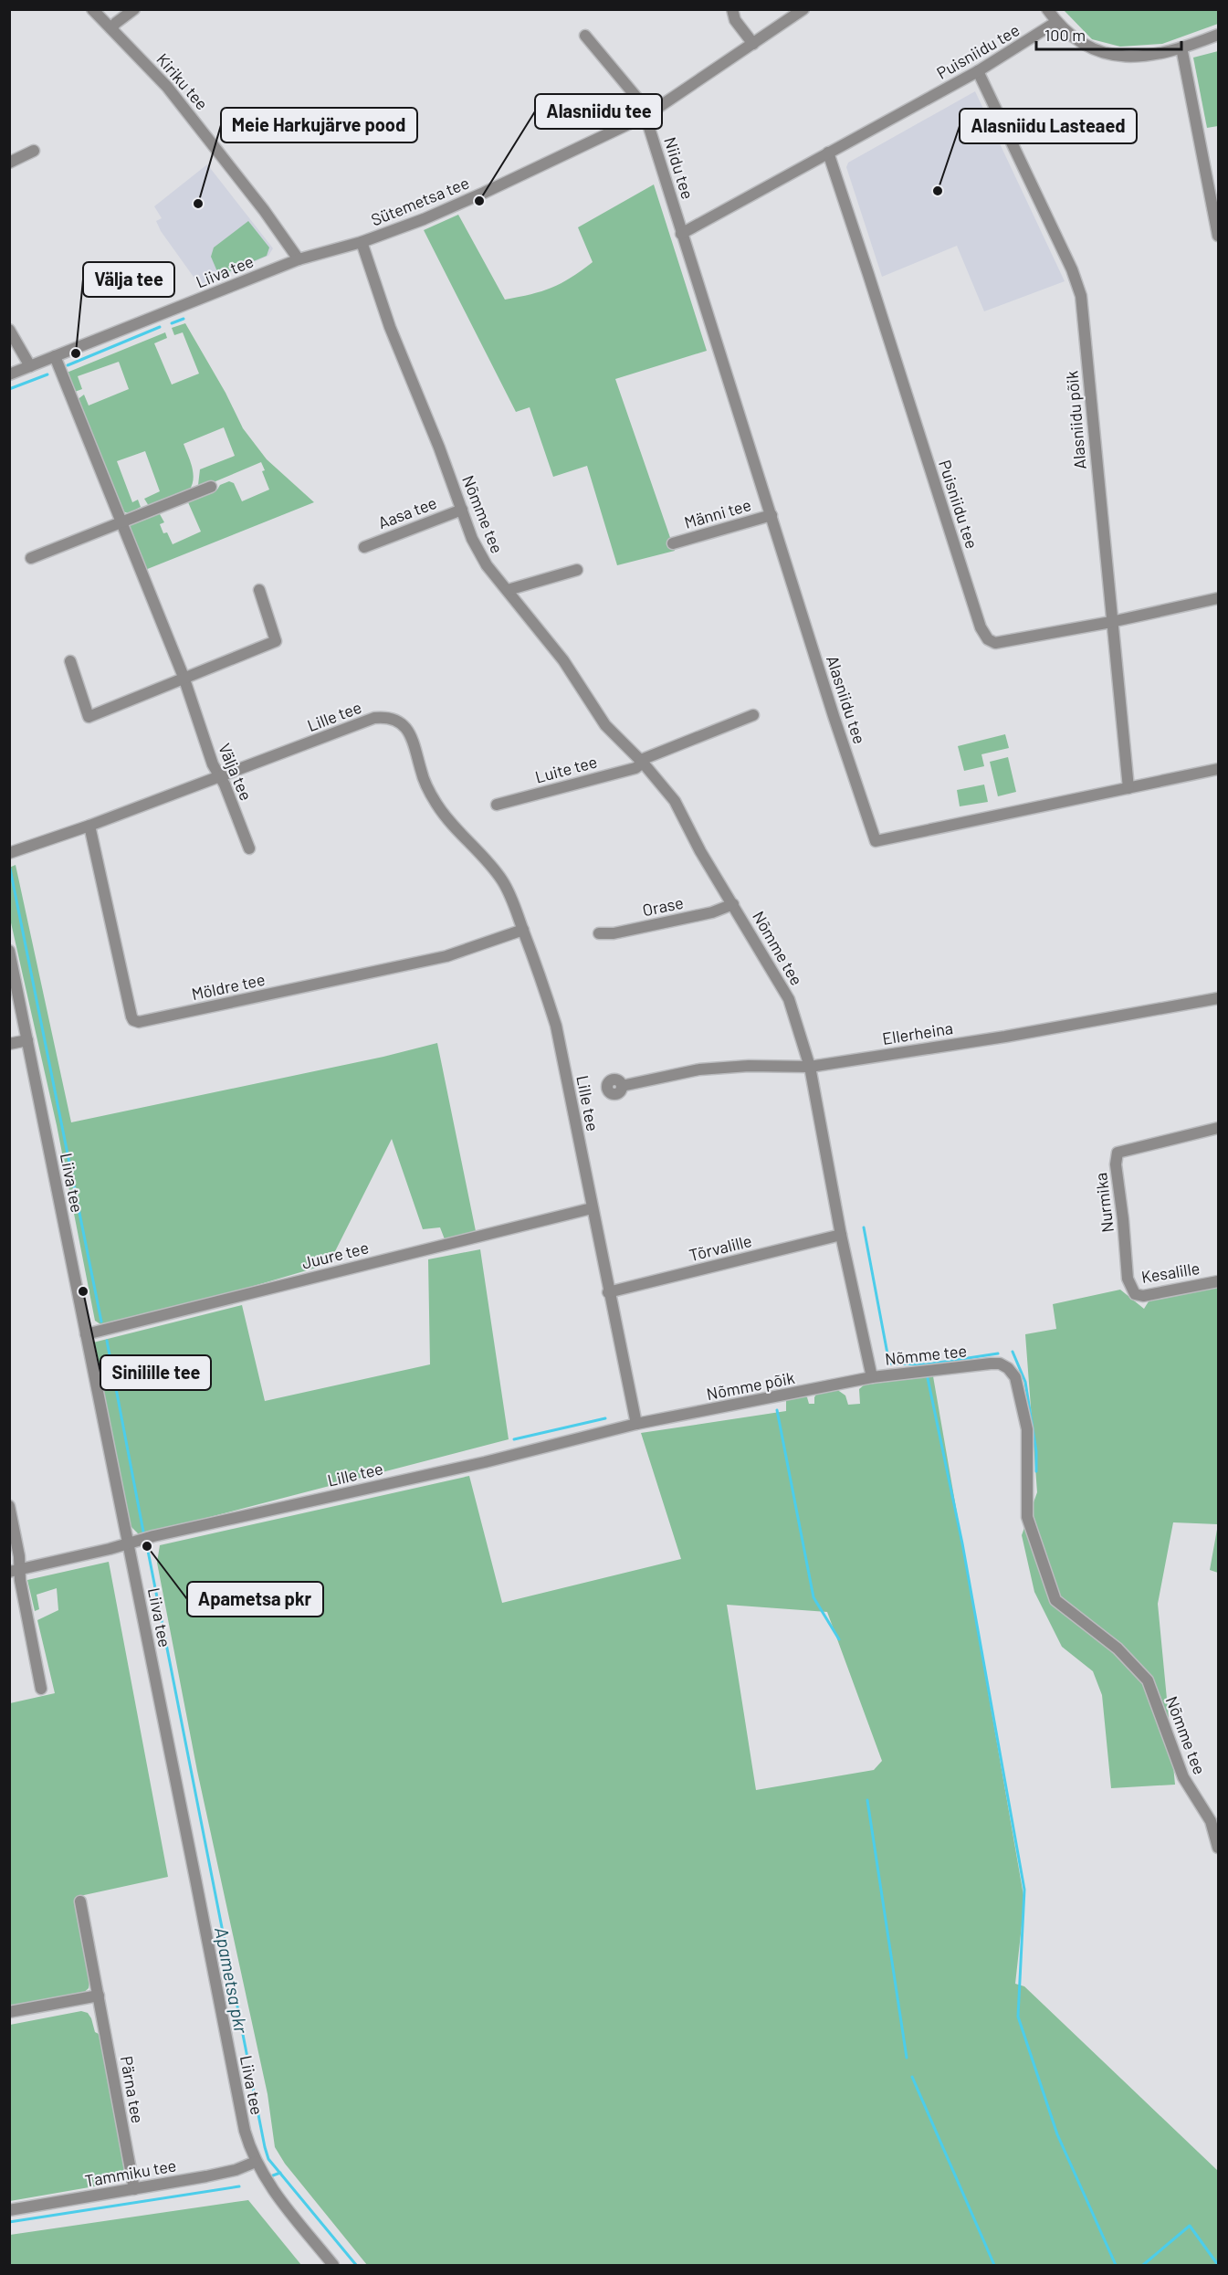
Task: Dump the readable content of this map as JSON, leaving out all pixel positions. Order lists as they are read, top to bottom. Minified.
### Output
{"streets":{"street":["Puisniidu tee","Kiriku tee","Niidu tee","Sütemetsa tee","Liiva tee","Alasniidu põik","Aasa tee","Männi tee","Nõmme tee","Alasniidu tee","Lille tee","Luite tee","Välja tee","Orase","Möldre tee","Ellerheina","Nurmika","Tõrvalille","Juure tee","Kesalille","Nõmme põik","Pärna tee","Tammiku tee"]},"crossings":[["Puisniidu tee","Niidu tee"],["Puisniidu tee","Alasniidu põik"],["Puisniidu tee","Alasniidu tee"],["Kiriku tee","Sütemetsa tee"],["Kiriku tee","Liiva tee"],["Niidu tee","Sütemetsa tee"],["Niidu tee","Alasniidu tee"],["Sütemetsa tee","Liiva tee"],["Sütemetsa tee","Nõmme tee"],["Liiva tee","Lille tee"],["Liiva tee","Välja tee"],["Liiva tee","Juure tee"],["Liiva tee","Tammiku tee"],["Alasniidu põik","Alasniidu tee"],["Aasa tee","Nõmme tee"],["Männi tee","Alasniidu tee"],["Nõmme tee","Luite tee"],["Nõmme tee","Orase"],["Nõmme tee","Ellerheina"],["Nõmme tee","Tõrvalille"],["Nõmme tee","Nõmme põik"],["Lille tee","Välja tee"],["Lille tee","Möldre tee"],["Lille tee","Tõrvalille"],["Lille tee","Juure tee"],["Lille tee","Nõmme põik"],["Nurmika","Kesalille"],["Pärna tee","Tammiku tee"]],"water":["Apametsa pkr"],"places":["Alasniidu Lasteaed","Alasniidu tee","Meie Harkujärve pood","Välja tee","Sinilille tee","Apametsa pkr"],"scale_bar":"100 m"}
